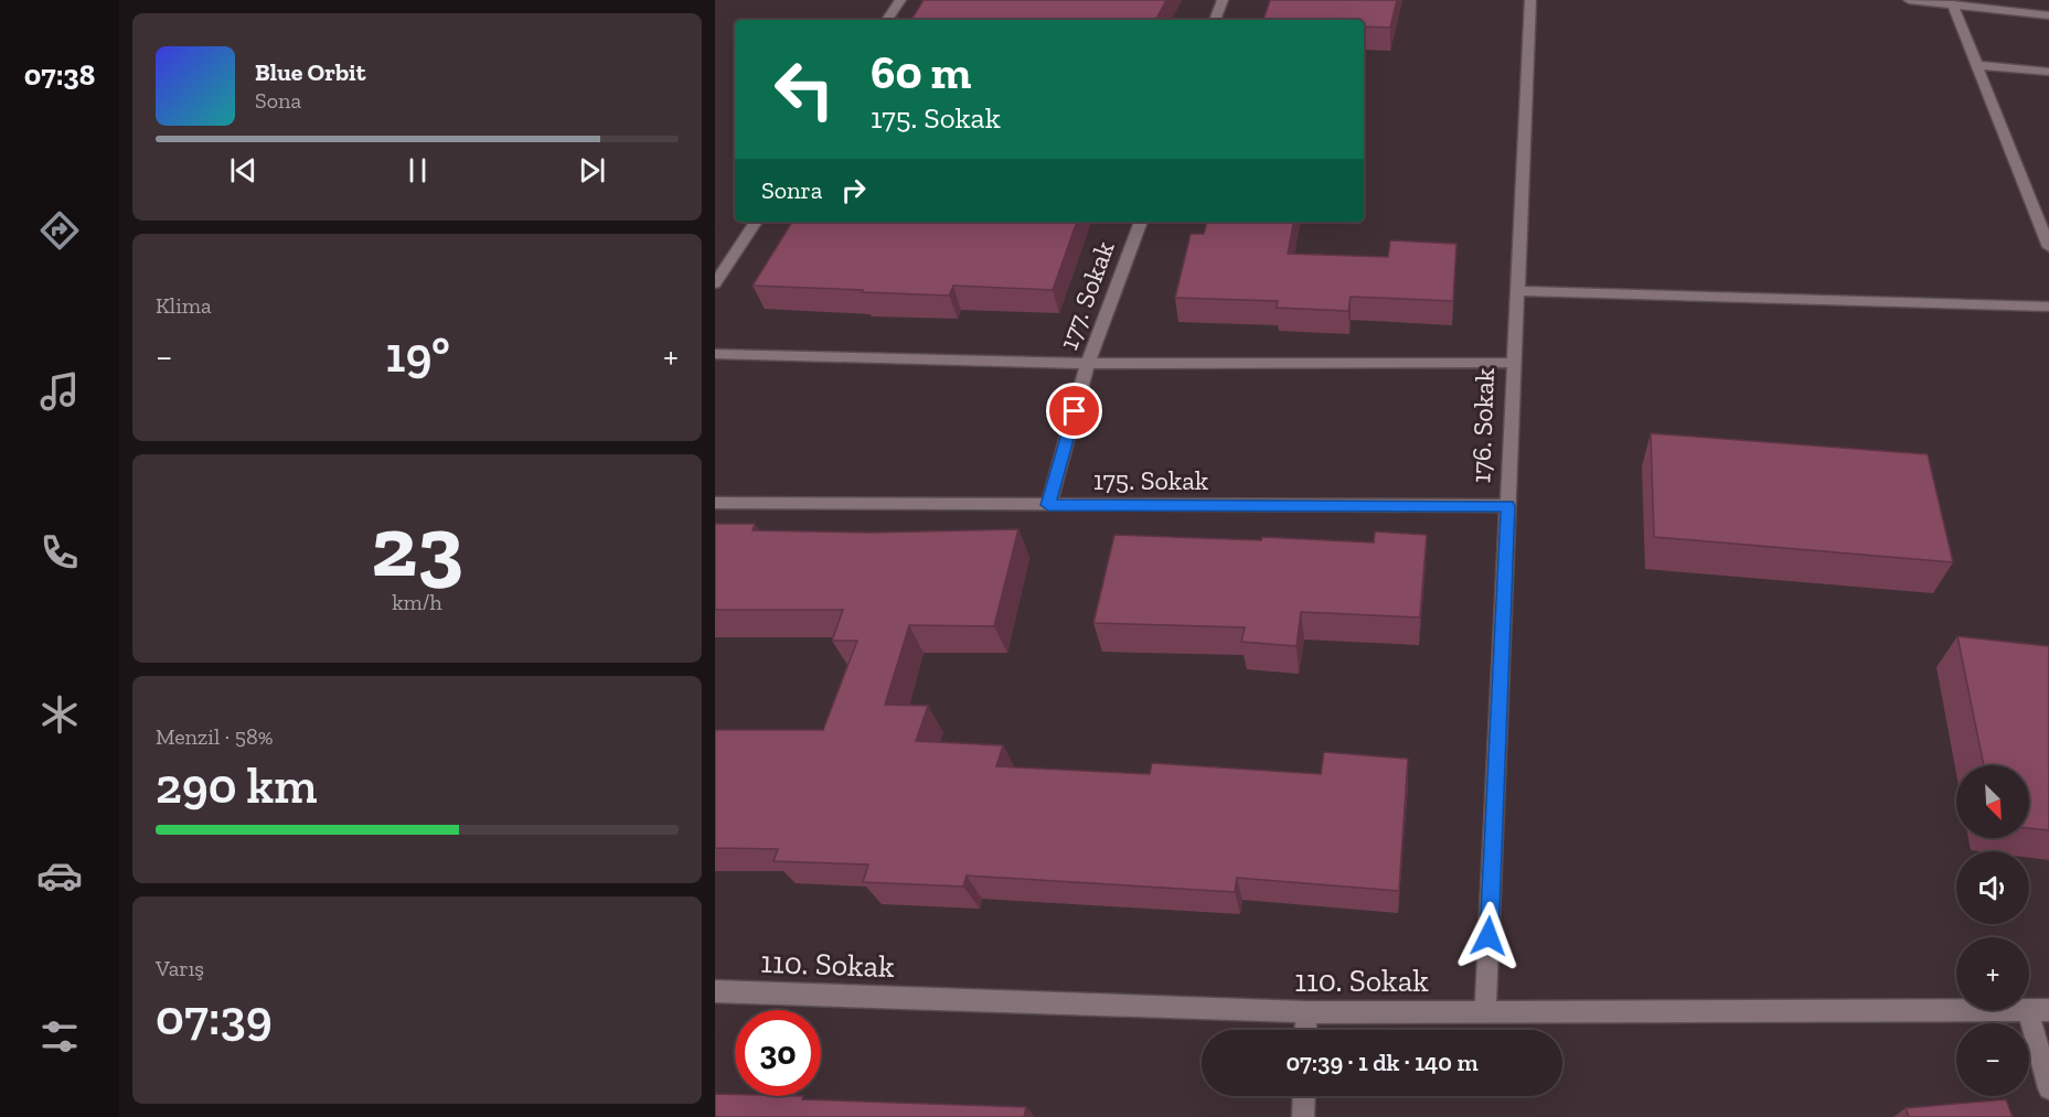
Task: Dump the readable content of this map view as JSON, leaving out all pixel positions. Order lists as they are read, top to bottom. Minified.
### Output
{"streets":{"street":["177. Sokak","176. Sokak","175. Sokak","110. Sokak"]},"crossings":[["177. Sokak","175. Sokak"],["176. Sokak","175. Sokak"],["176. Sokak","110. Sokak"]],"north":"bottom right","page":{"tabs":"07:38","turn":["60 m","175. Sokak"],"song":["Blue Orbit","Sona"],"then":"Sonra","tile":["Klima",["23","km/h"],["Menzil · 58%","290 km"],["Varış","07:39"]],"heat":["−","19°","+"],"map_buttons":["+","−"],"limit":"30","trip":"07:39 · 1 dk · 140 m"}}
